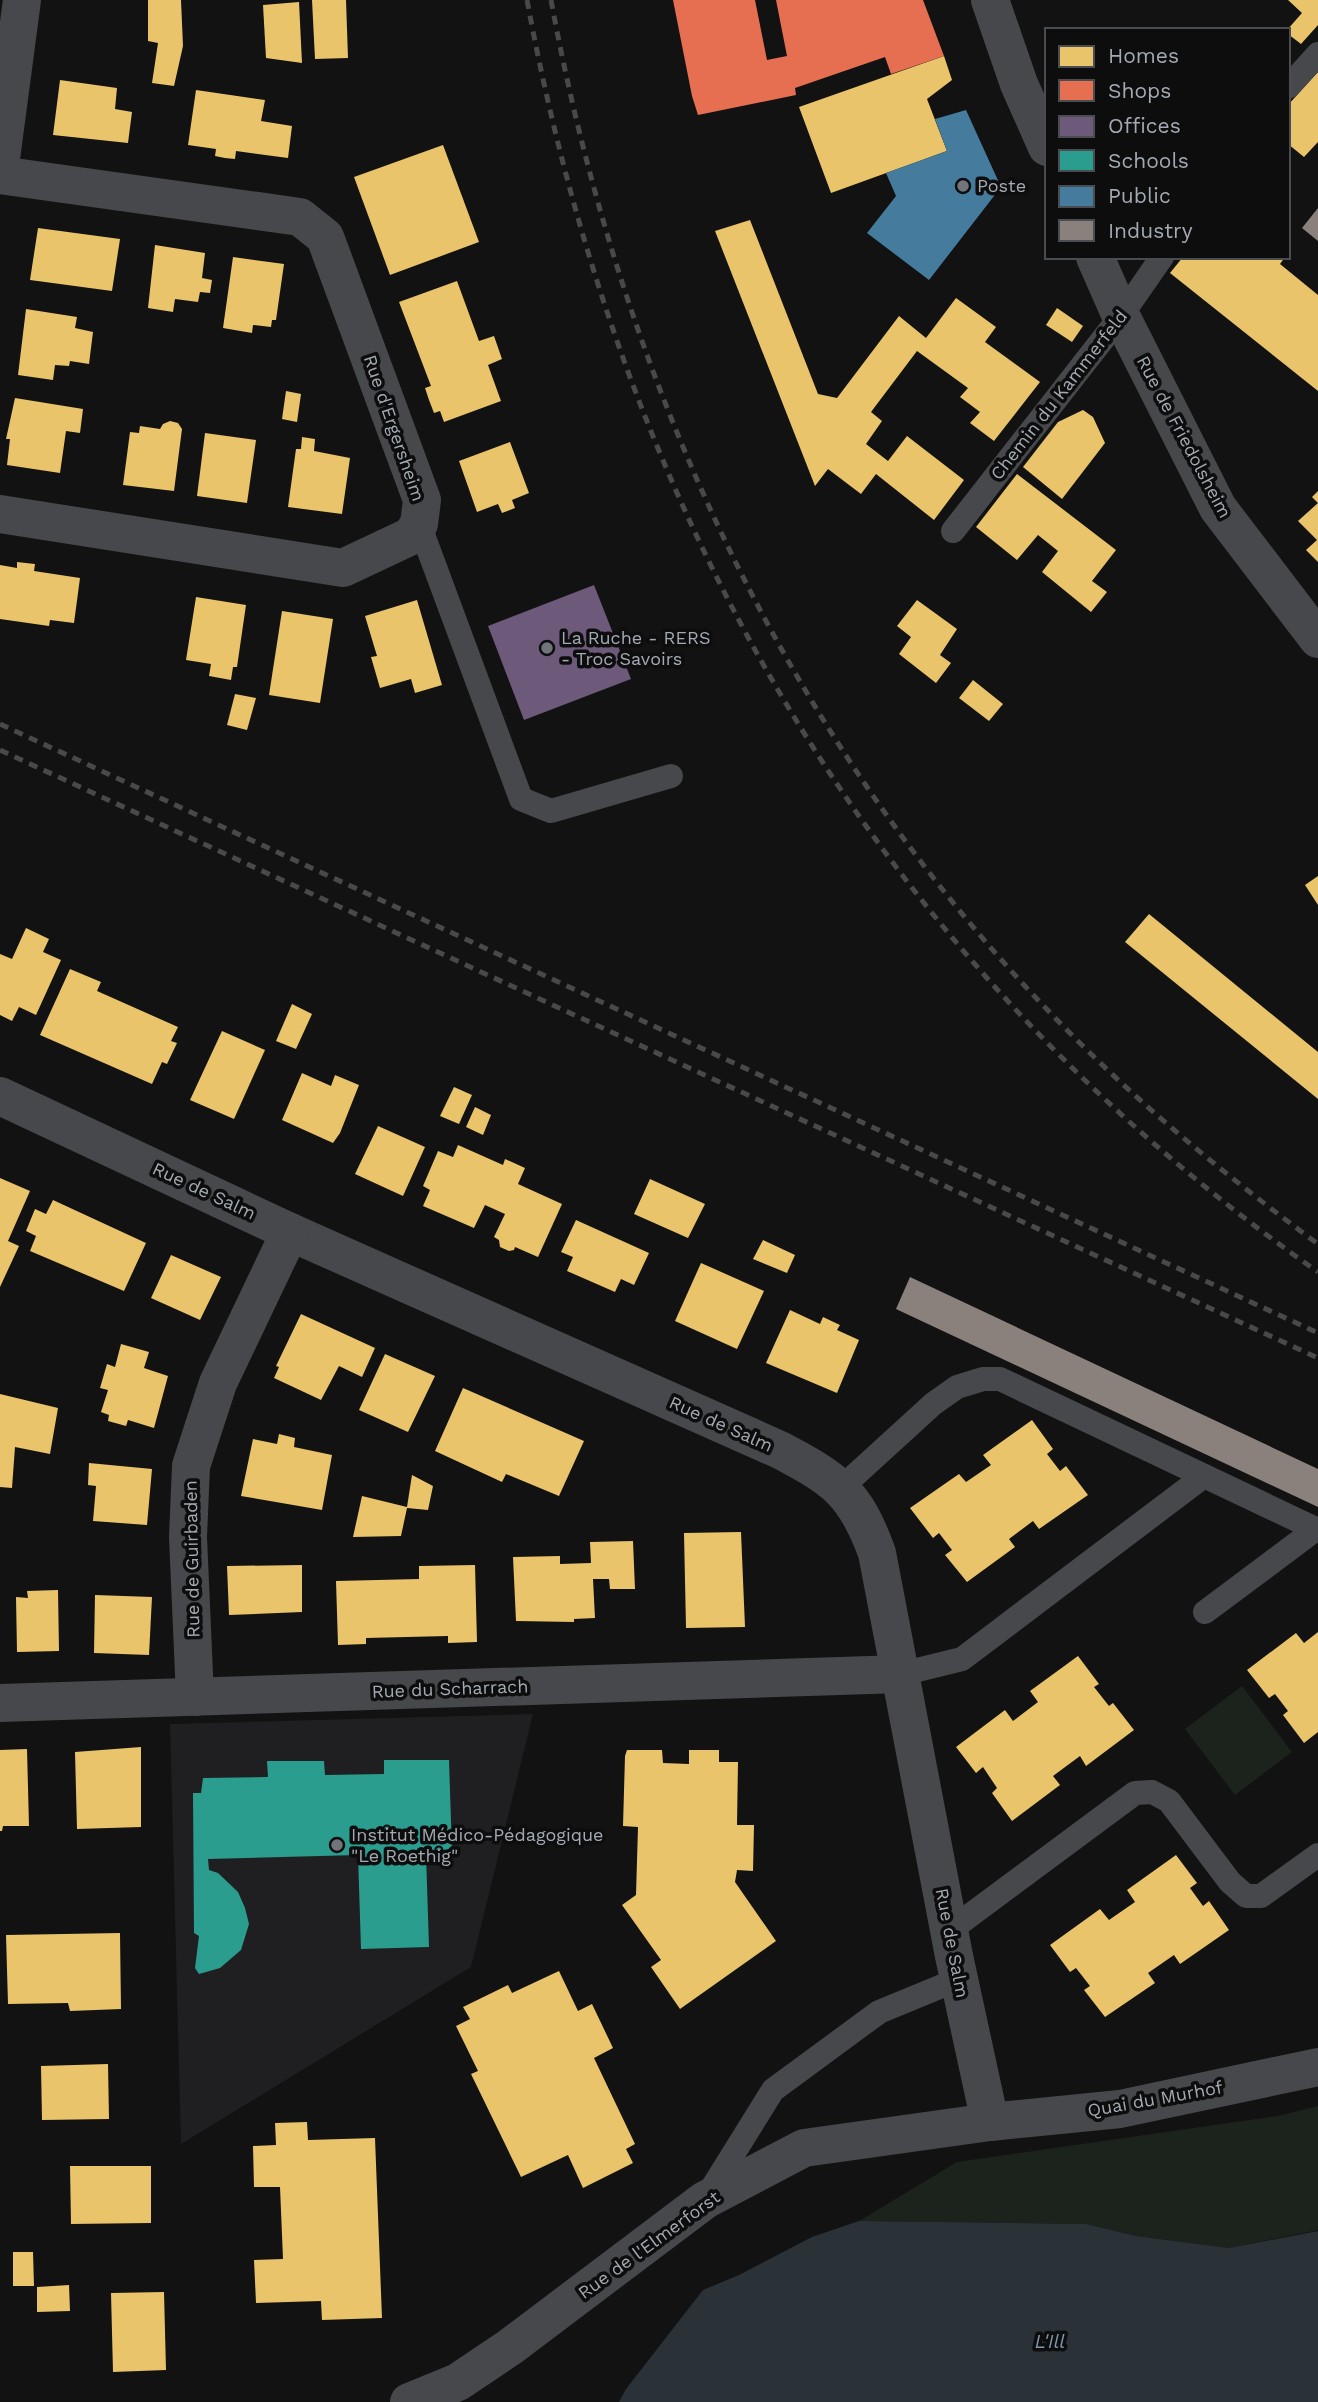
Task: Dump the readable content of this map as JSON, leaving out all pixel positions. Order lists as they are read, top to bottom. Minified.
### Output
{"streets":{"street":["Rue d'Ergersheim","Rue de Friedolsheim","Rue de Salm","Rue de Guirbaden","Rue du Scharrach","Quai du Murhof","Rue de l'Elmerforst"],"lane":["Chemin du Kammerfeld"]},"crossings":[["Chemin du Kammerfeld","Rue de Friedolsheim"],["Rue de Salm","Rue de Guirbaden"],["Rue de Salm","Rue du Scharrach"],["Rue de Salm","Quai du Murhof"],["Rue de Salm","Rue de l'Elmerforst"],["Rue de Guirbaden","Rue du Scharrach"],["Quai du Murhof","Rue de l'Elmerforst"]],"water":["L'Ill"],"places":["Poste","La Ruche - RERS - Troc Savoirs","Institut Médico-Pédagogique \"Le Roethig\""],"legend":["Homes","Shops","Offices","Schools","Public","Industry"]}
